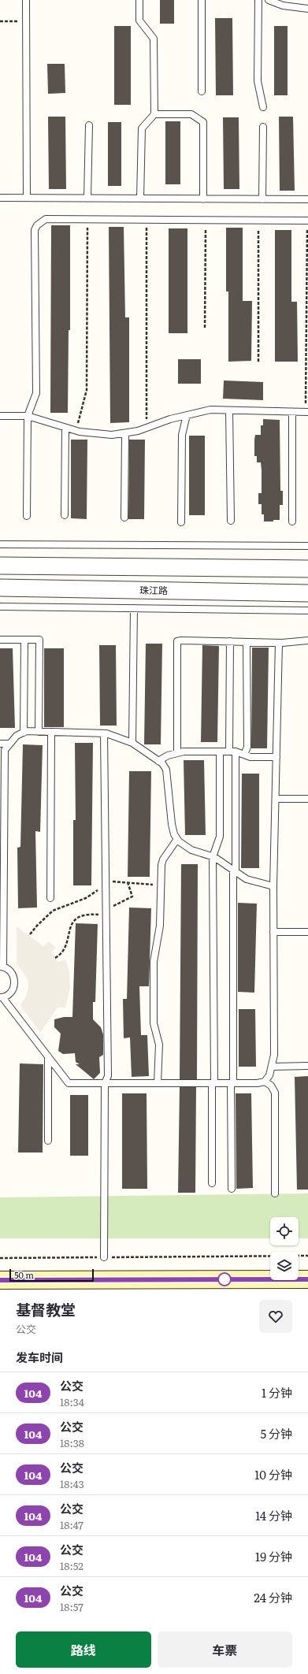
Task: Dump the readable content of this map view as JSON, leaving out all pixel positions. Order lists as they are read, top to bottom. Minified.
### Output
{"streets":{"street":["珠江路"]},"lines":["bus line 104"],"scale_bar":"50 m","page":{"scale":"50 m","heading":[["基督教堂","公交"],"发车时间"],"list":[{"mark":"104","name":"公交","note":"18:34","value":"1 分钟"},{"mark":"104","name":"公交","note":"18:38","value":"5 分钟"},{"mark":"104","name":"公交","note":"18:43","value":"10 分钟"},{"mark":"104","name":"公交","note":"18:47","value":"14 分钟"},{"mark":"104","name":"公交","note":"18:52","value":"19 分钟"},{"mark":"104","name":"公交","note":"18:57","value":"24 分钟"}],"buttons":["路线","车票"]}}
